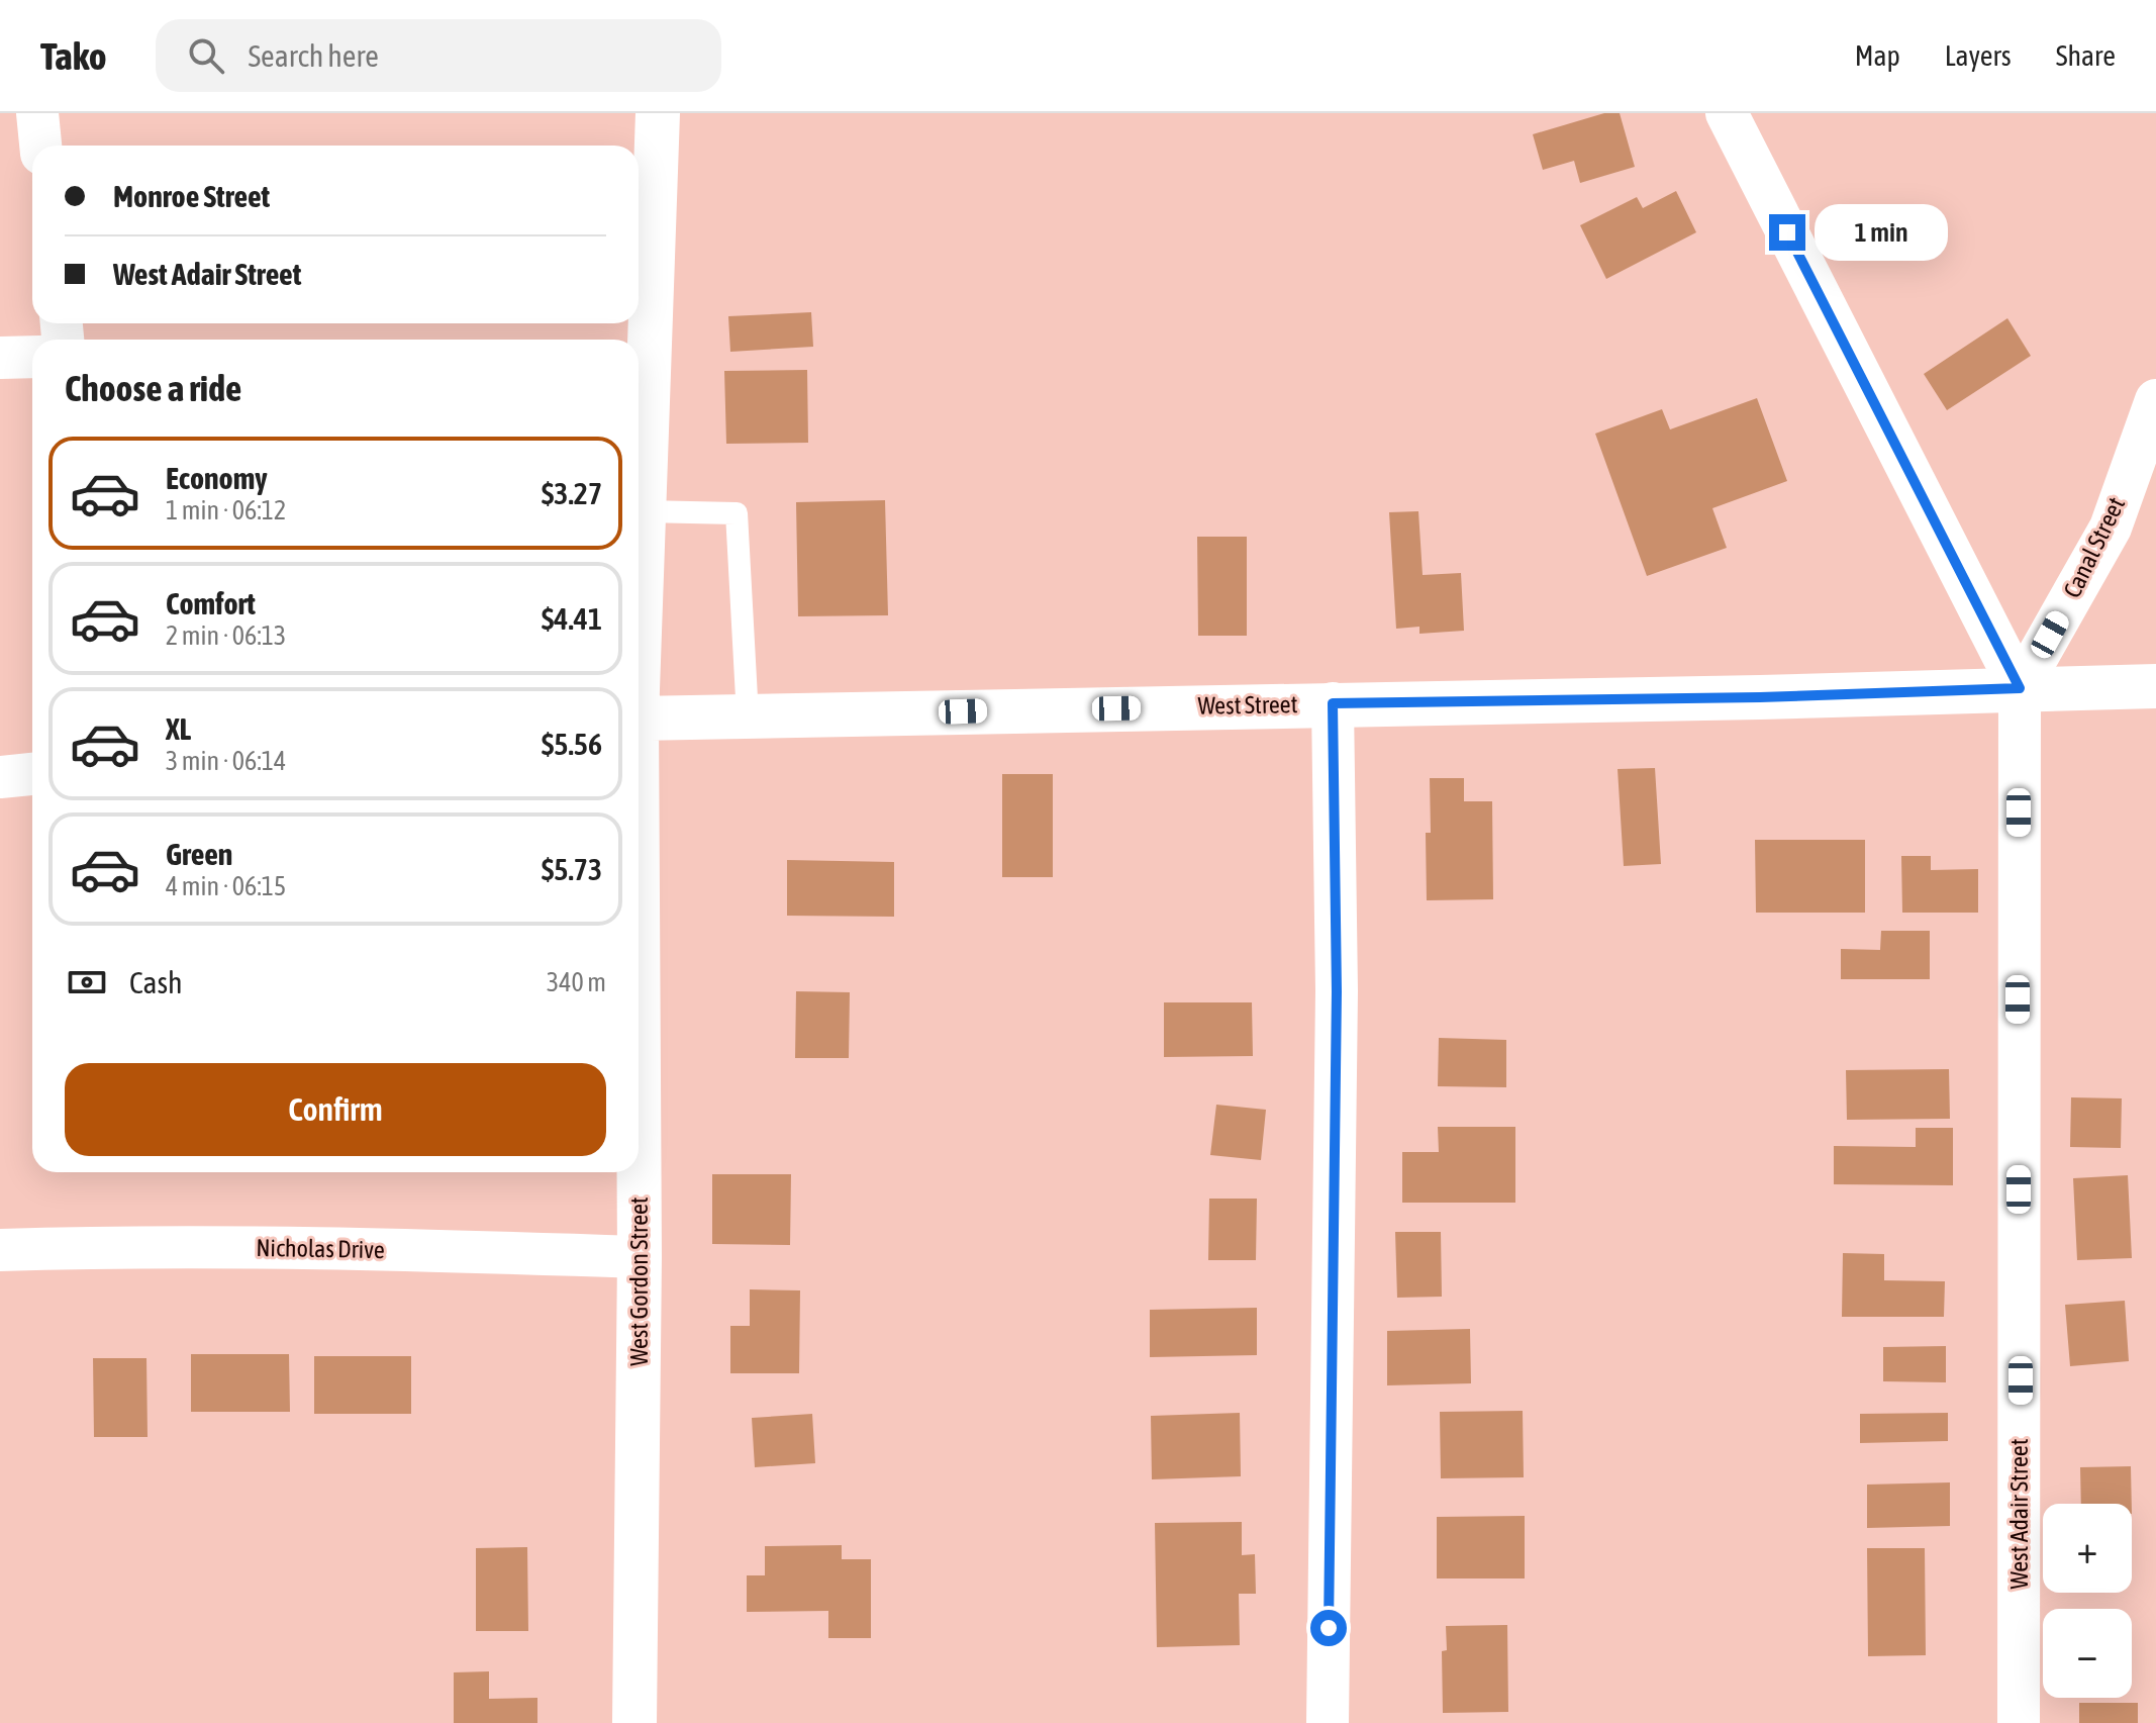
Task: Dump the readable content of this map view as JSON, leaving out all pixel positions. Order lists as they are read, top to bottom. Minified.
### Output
{"streets":{"street":["Canal Street","West Street","Nicholas Drive","West Gordon Street","West Adair Street"]},"crossings":[["Canal Street","West Street"],["Canal Street","West Adair Street"],["West Street","West Adair Street"],["Nicholas Drive","West Gordon Street"]],"page":{"header":"Tako","search":"Search here","nav":["Map","Layers","Share"],"banner":["Monroe Street","West Adair Street"],"bubble":"1 min","heading":"Choose a ride","list":[{"name":"Economy","note":"1 min · 06:12","value":"$3.27"},{"name":"Comfort","note":"2 min · 06:13","value":"$4.41"},{"name":"XL","note":"3 min · 06:14","value":"$5.56"},{"name":"Green","note":"4 min · 06:15","value":"$5.73"}],"pay":["Cash","340 m"],"buttons":"Confirm","map_buttons":["+","−"]}}
